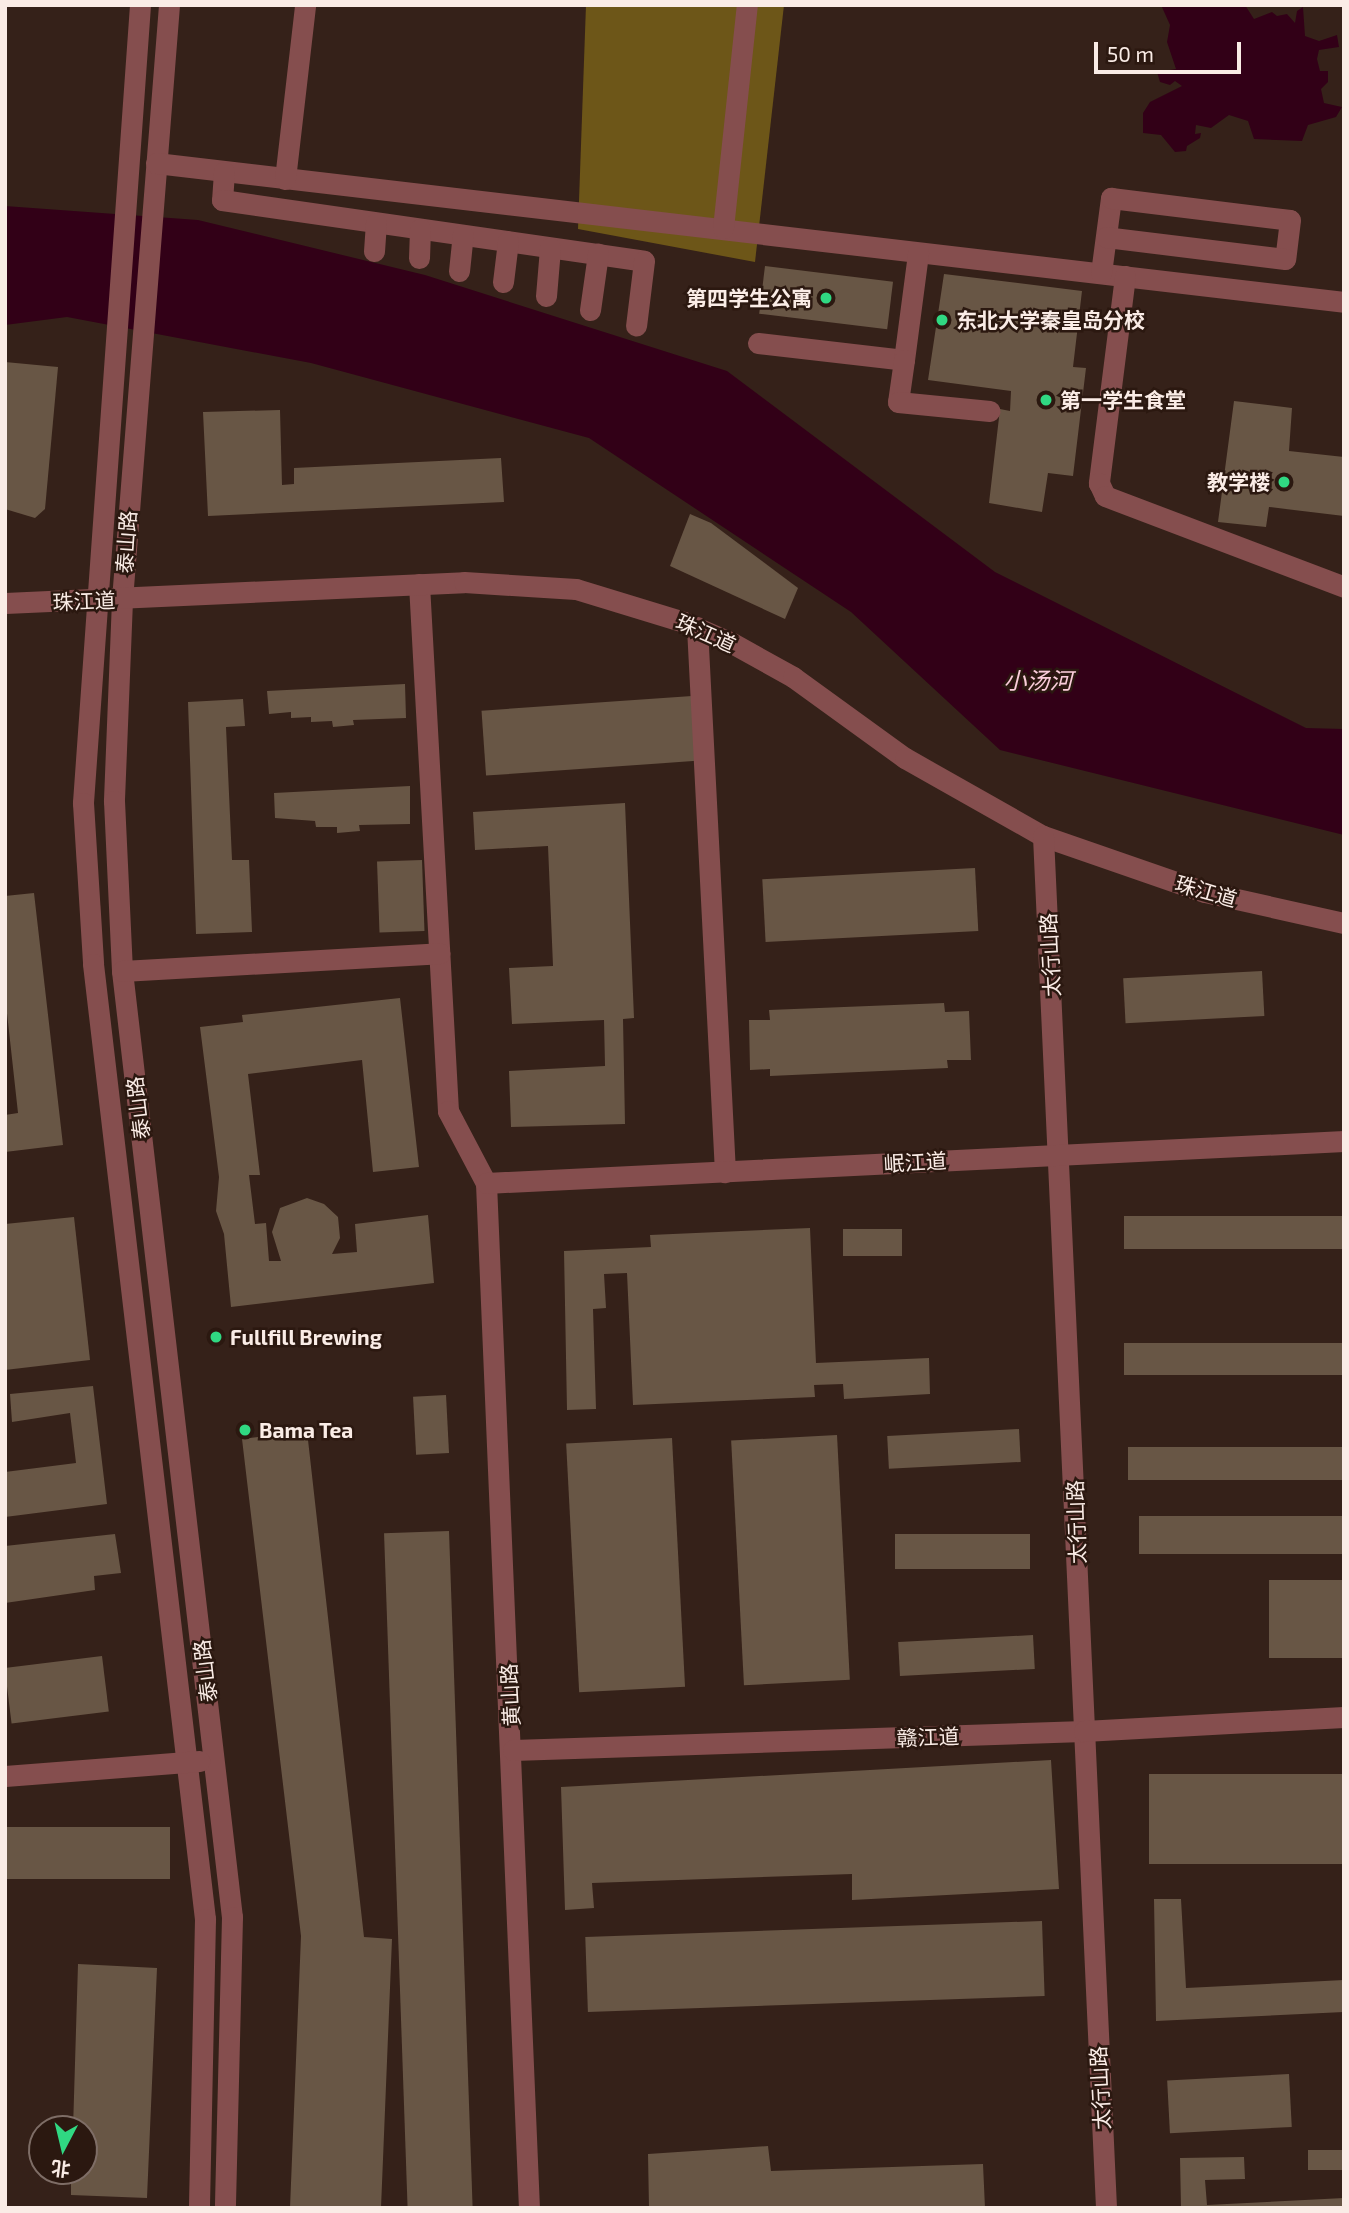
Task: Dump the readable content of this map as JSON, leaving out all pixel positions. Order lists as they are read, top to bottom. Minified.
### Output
{"streets":{"street":["泰山路","珠江道","太行山路","岷江道","黄山路","赣江道"]},"crossings":[["泰山路","珠江道"],["珠江道","太行山路"],["太行山路","岷江道"],["太行山路","赣江道"],["岷江道","黄山路"],["黄山路","赣江道"]],"water":["小汤河"],"places":["第四学生公寓","东北大学秦皇岛分校","第一学生食堂","教学楼","Fullfill Brewing","Bama Tea"],"scale_bar":"50 m","north":"bottom"}
